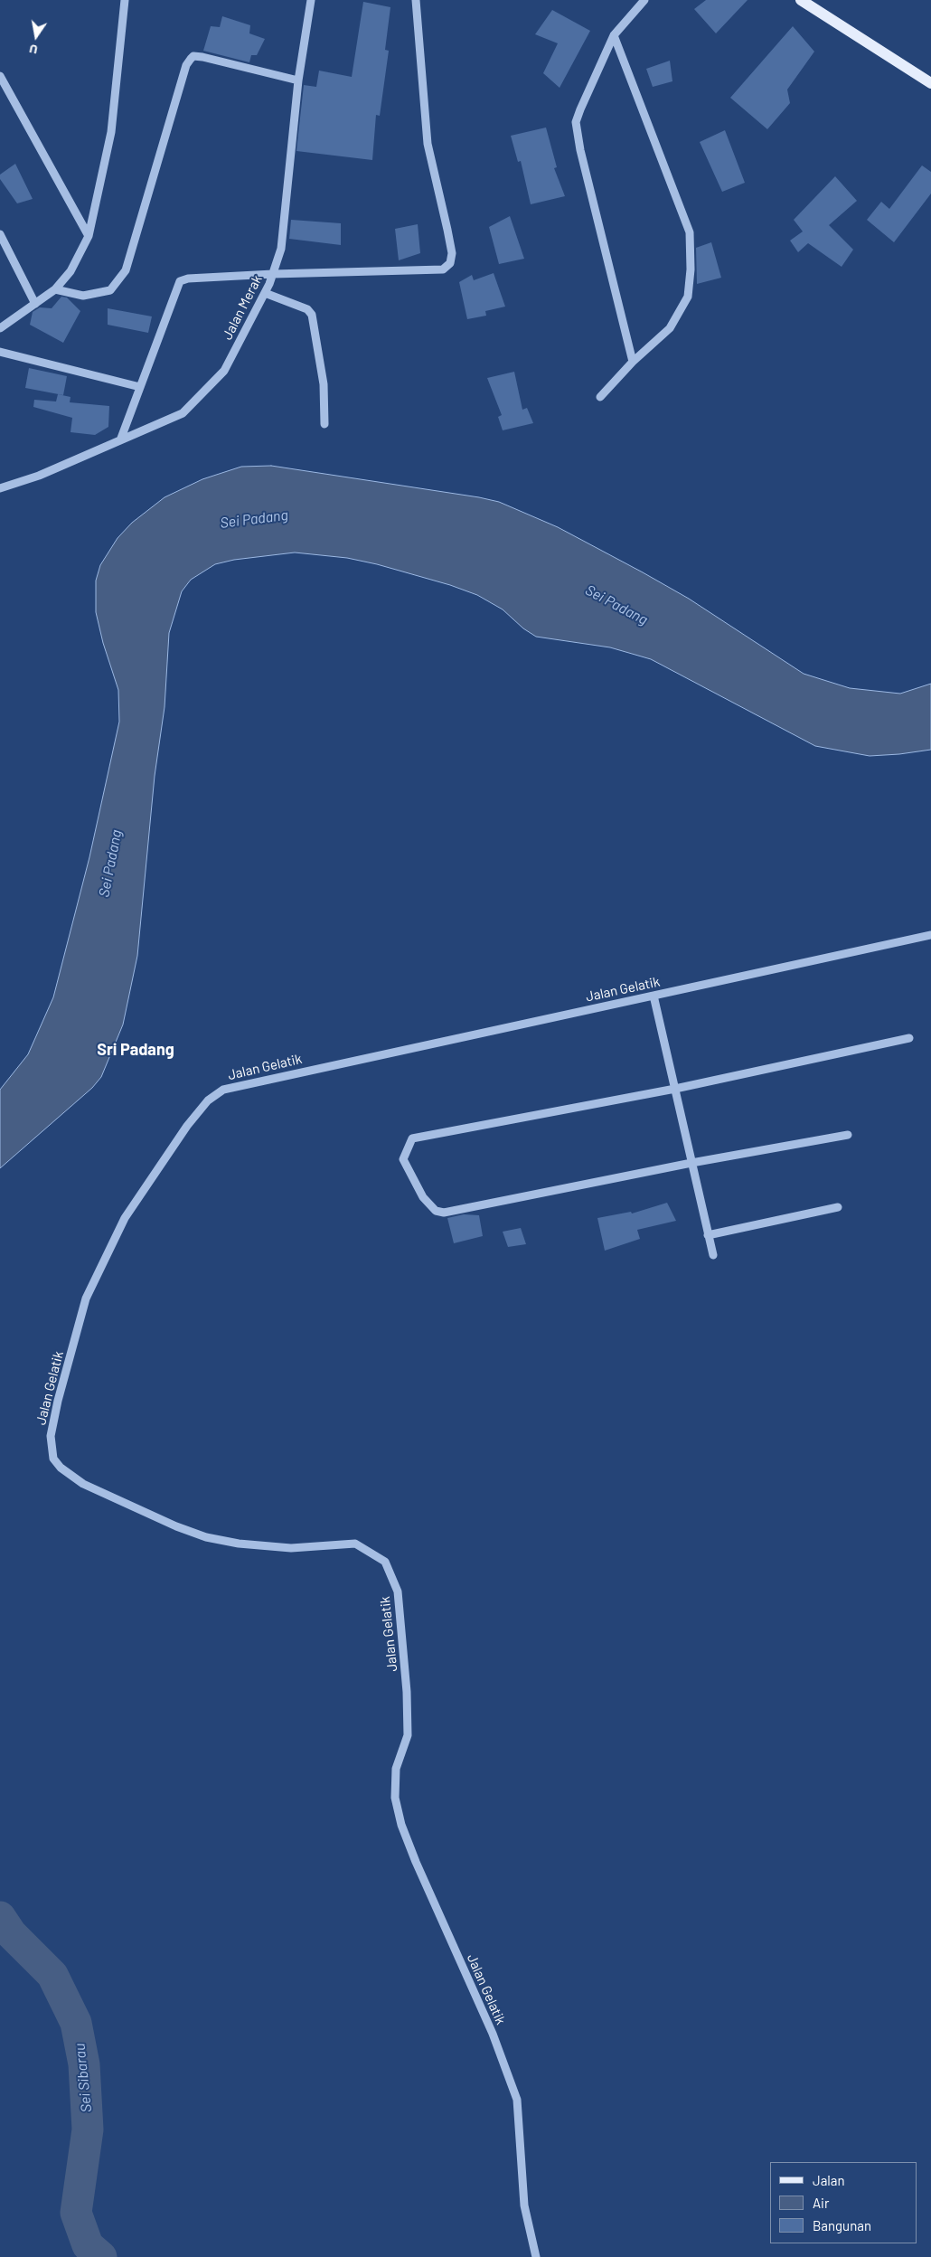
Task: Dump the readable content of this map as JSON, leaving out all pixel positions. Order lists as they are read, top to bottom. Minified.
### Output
{"streets":{"street":["Jalan Merak","Jalan Gelatik"]},"districts":["Sri Padang"],"water":["Sei Padang","Sei Sibarau"],"legend":["Jalan","Air","Bangunan"],"north":"bottom"}
